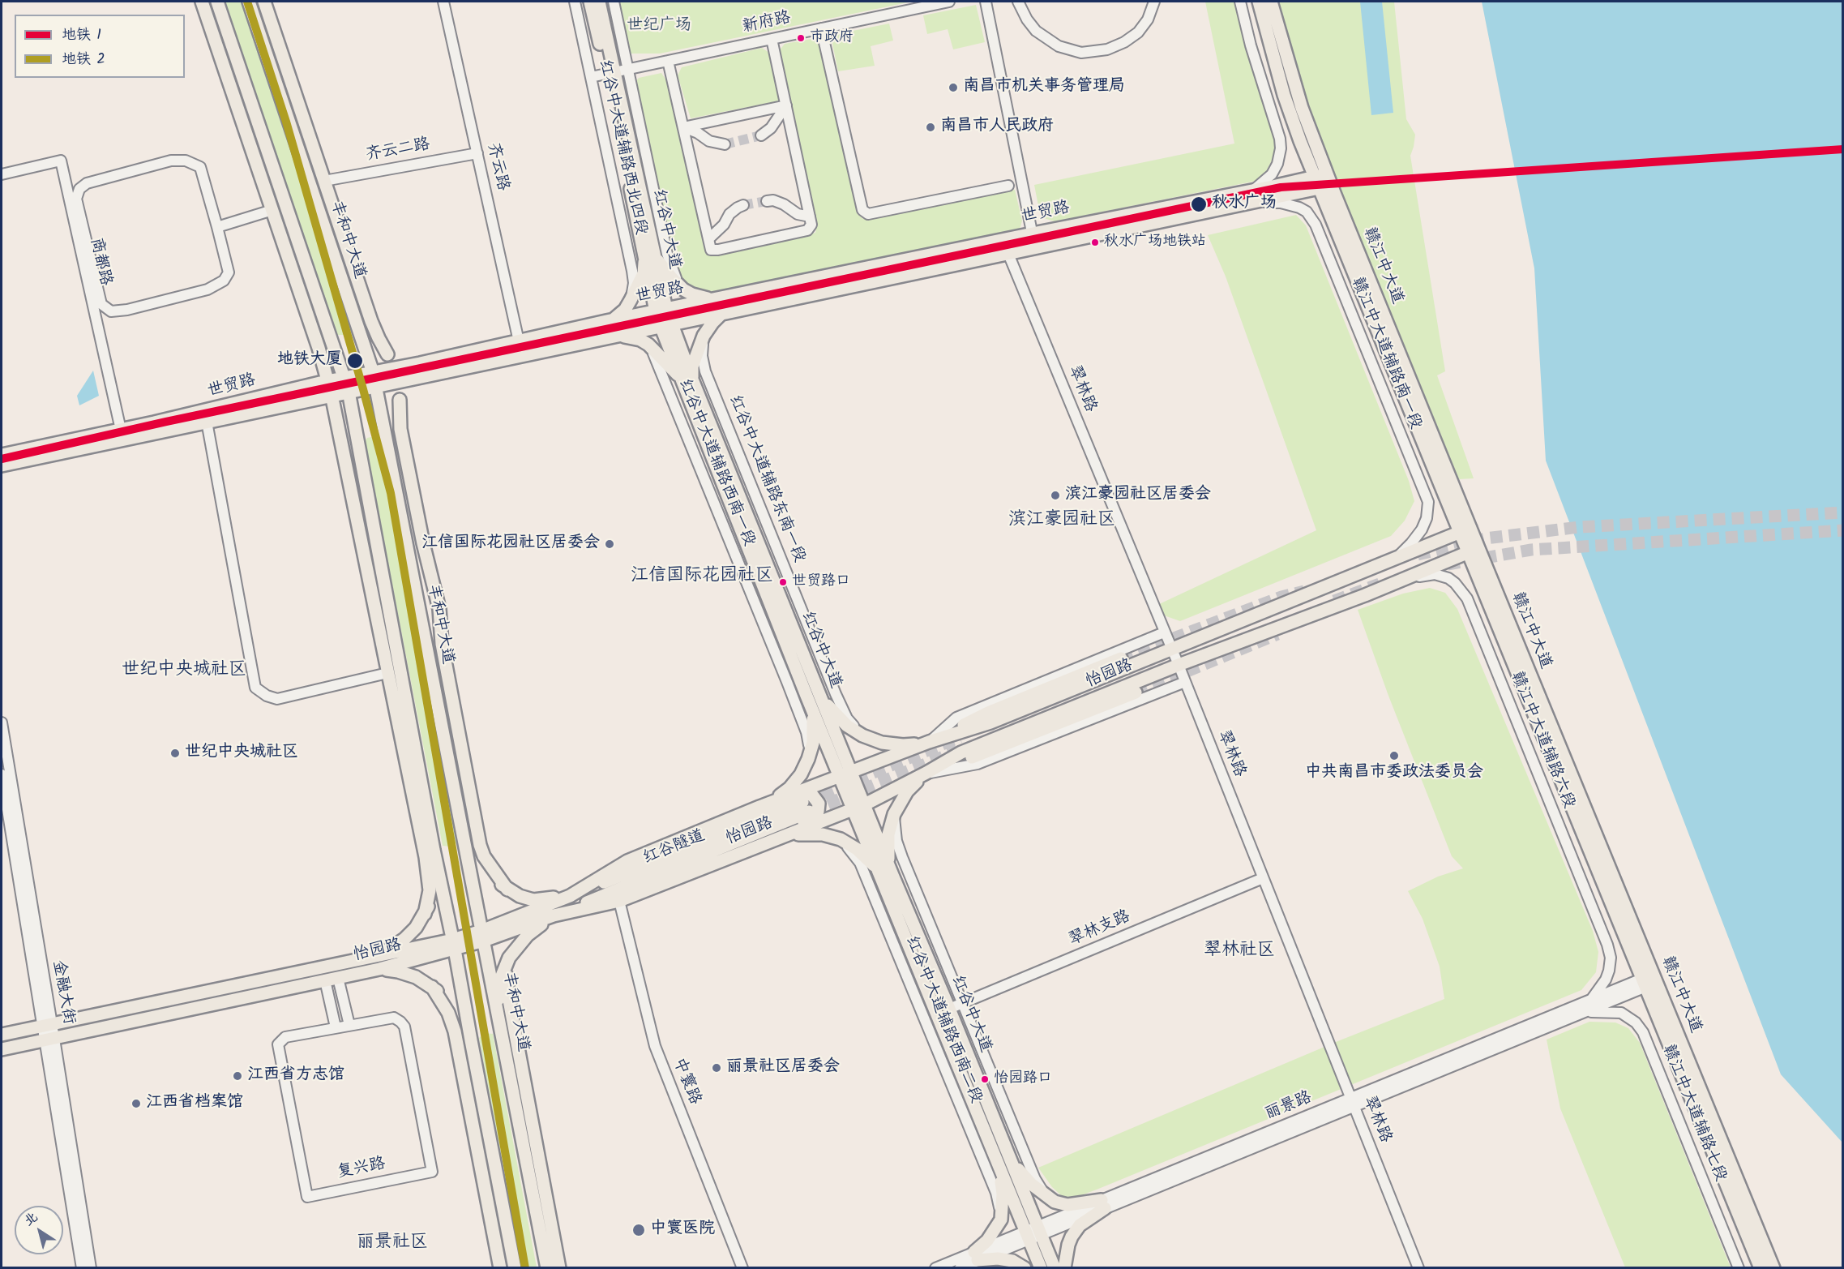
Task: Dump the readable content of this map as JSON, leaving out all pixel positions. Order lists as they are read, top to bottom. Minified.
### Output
{"streets":{"main road":["世贸路","红谷中大道","丰和中大道","赣江中大道","怡园路","红谷隧道"],"street":["新府路","红谷中大道辅路西北四段","齐云二路","齐云路","商都路","赣江中大道辅路南一段","翠林路","红谷中大道辅路西南一段","红谷中大道辅路东南一段","赣江中大道辅路六段","翠林支路","金融大街","红谷中大道辅路西南二段","中寰路","丽景路","赣江中大道辅路七段","复兴路"]},"crossings":[["新府路","红谷中大道辅路西北四段"],["新府路","红谷中大道"],["齐云二路","齐云路"],["齐云路","世贸路"],["世贸路","红谷中大道"],["世贸路","丰和中大道"],["世贸路","商都路"],["世贸路","赣江中大道"],["世贸路","赣江中大道辅路南一段"],["世贸路","翠林路"],["红谷中大道","怡园路"],["红谷中大道","翠林支路"],["红谷中大道","丽景路"],["丰和中大道","怡园路"],["赣江中大道","怡园路"],["赣江中大道","丽景路"],["赣江中大道辅路南一段","怡园路"],["翠林路","怡园路"],["翠林路","翠林支路"],["翠林路","丽景路"],["怡园路","赣江中大道辅路六段"],["怡园路","红谷隧道"],["怡园路","金融大街"],["怡园路","中寰路"],["赣江中大道辅路六段","丽景路"],["丽景路","赣江中大道辅路七段"]],"districts":["滨江豪园社区","江信国际花园社区","世纪中央城社区","翠林社区","丽景社区"],"parks":["世纪广场"],"places":["市政府","南昌市机关事务管理局","南昌市人民政府","秋水广场","秋水广场地铁站","地铁大厦","滨江豪园社区居委会","江信国际花园社区居委会","世贸路口","世纪中央城社区","中共南昌市委政法委员会","丽景社区居委会","江西省方志馆","怡园路口","江西省档案馆","中寰医院"],"lines":["metro line 2","metro line 1"],"legend":["地铁 1","地铁 2"],"north":"top left"}
